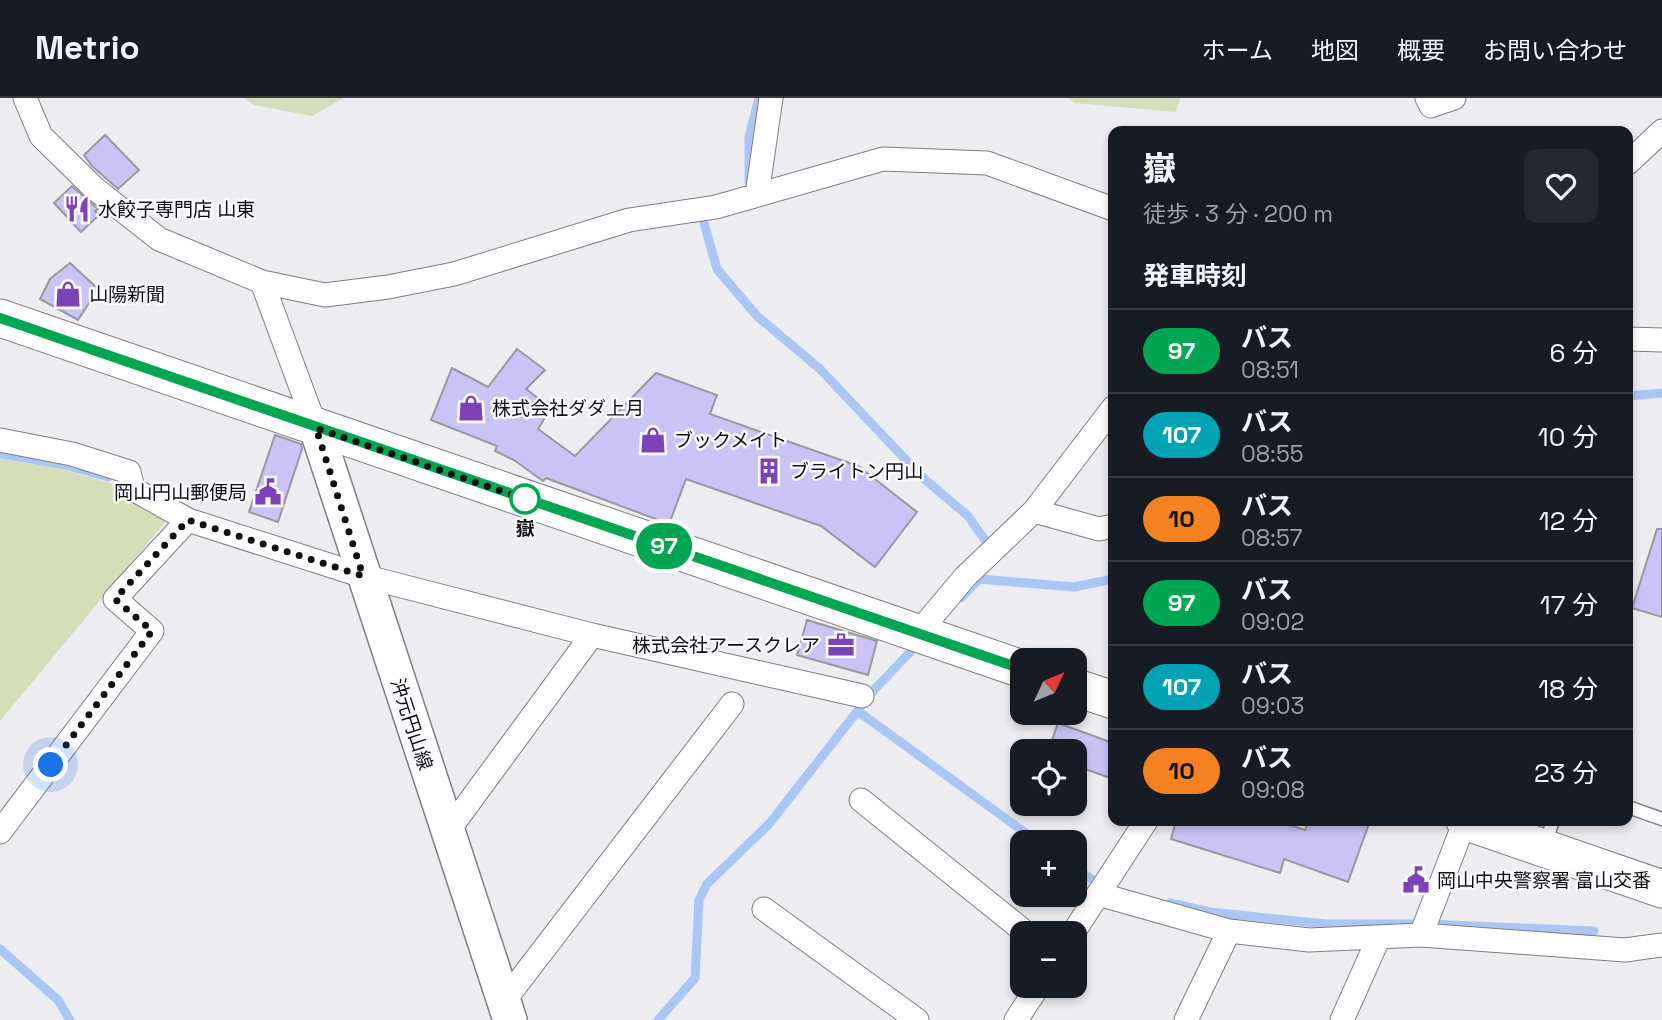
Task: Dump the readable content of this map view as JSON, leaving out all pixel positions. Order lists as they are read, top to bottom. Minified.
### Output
{"streets":{"main road":["沖元円山線"]},"places":{"restaurant":["水餃子専門店 山東"],"shop":["山陽新聞","株式会社ダダ上月","ブックメイト"],"building":["ブライトン円山"],"public building":["岡山円山郵便局","岡山中央警察署 富山交番"],"other":["嶽"],"office":["株式会社アースクレア"]},"lines":["bus line 97"],"north":"top right","page":{"header":"Metrio","nav":["ホーム","地図","概要","お問い合わせ"],"on_map":"97","heading":[["嶽","徒歩 · 3 分 · 200 m"],"発車時刻"],"list":[{"mark":"97","name":"バス","note":"08:51","value":"6 分"},{"mark":"107","name":"バス","note":"08:55","value":"10 分"},{"mark":"10","name":"バス","note":"08:57","value":"12 分"},{"mark":"97","name":"バス","note":"09:02","value":"17 分"},{"mark":"107","name":"バス","note":"09:03","value":"18 分"},{"mark":"10","name":"バス","note":"09:08","value":"23 分"}],"map_buttons":["+","−"]}}
